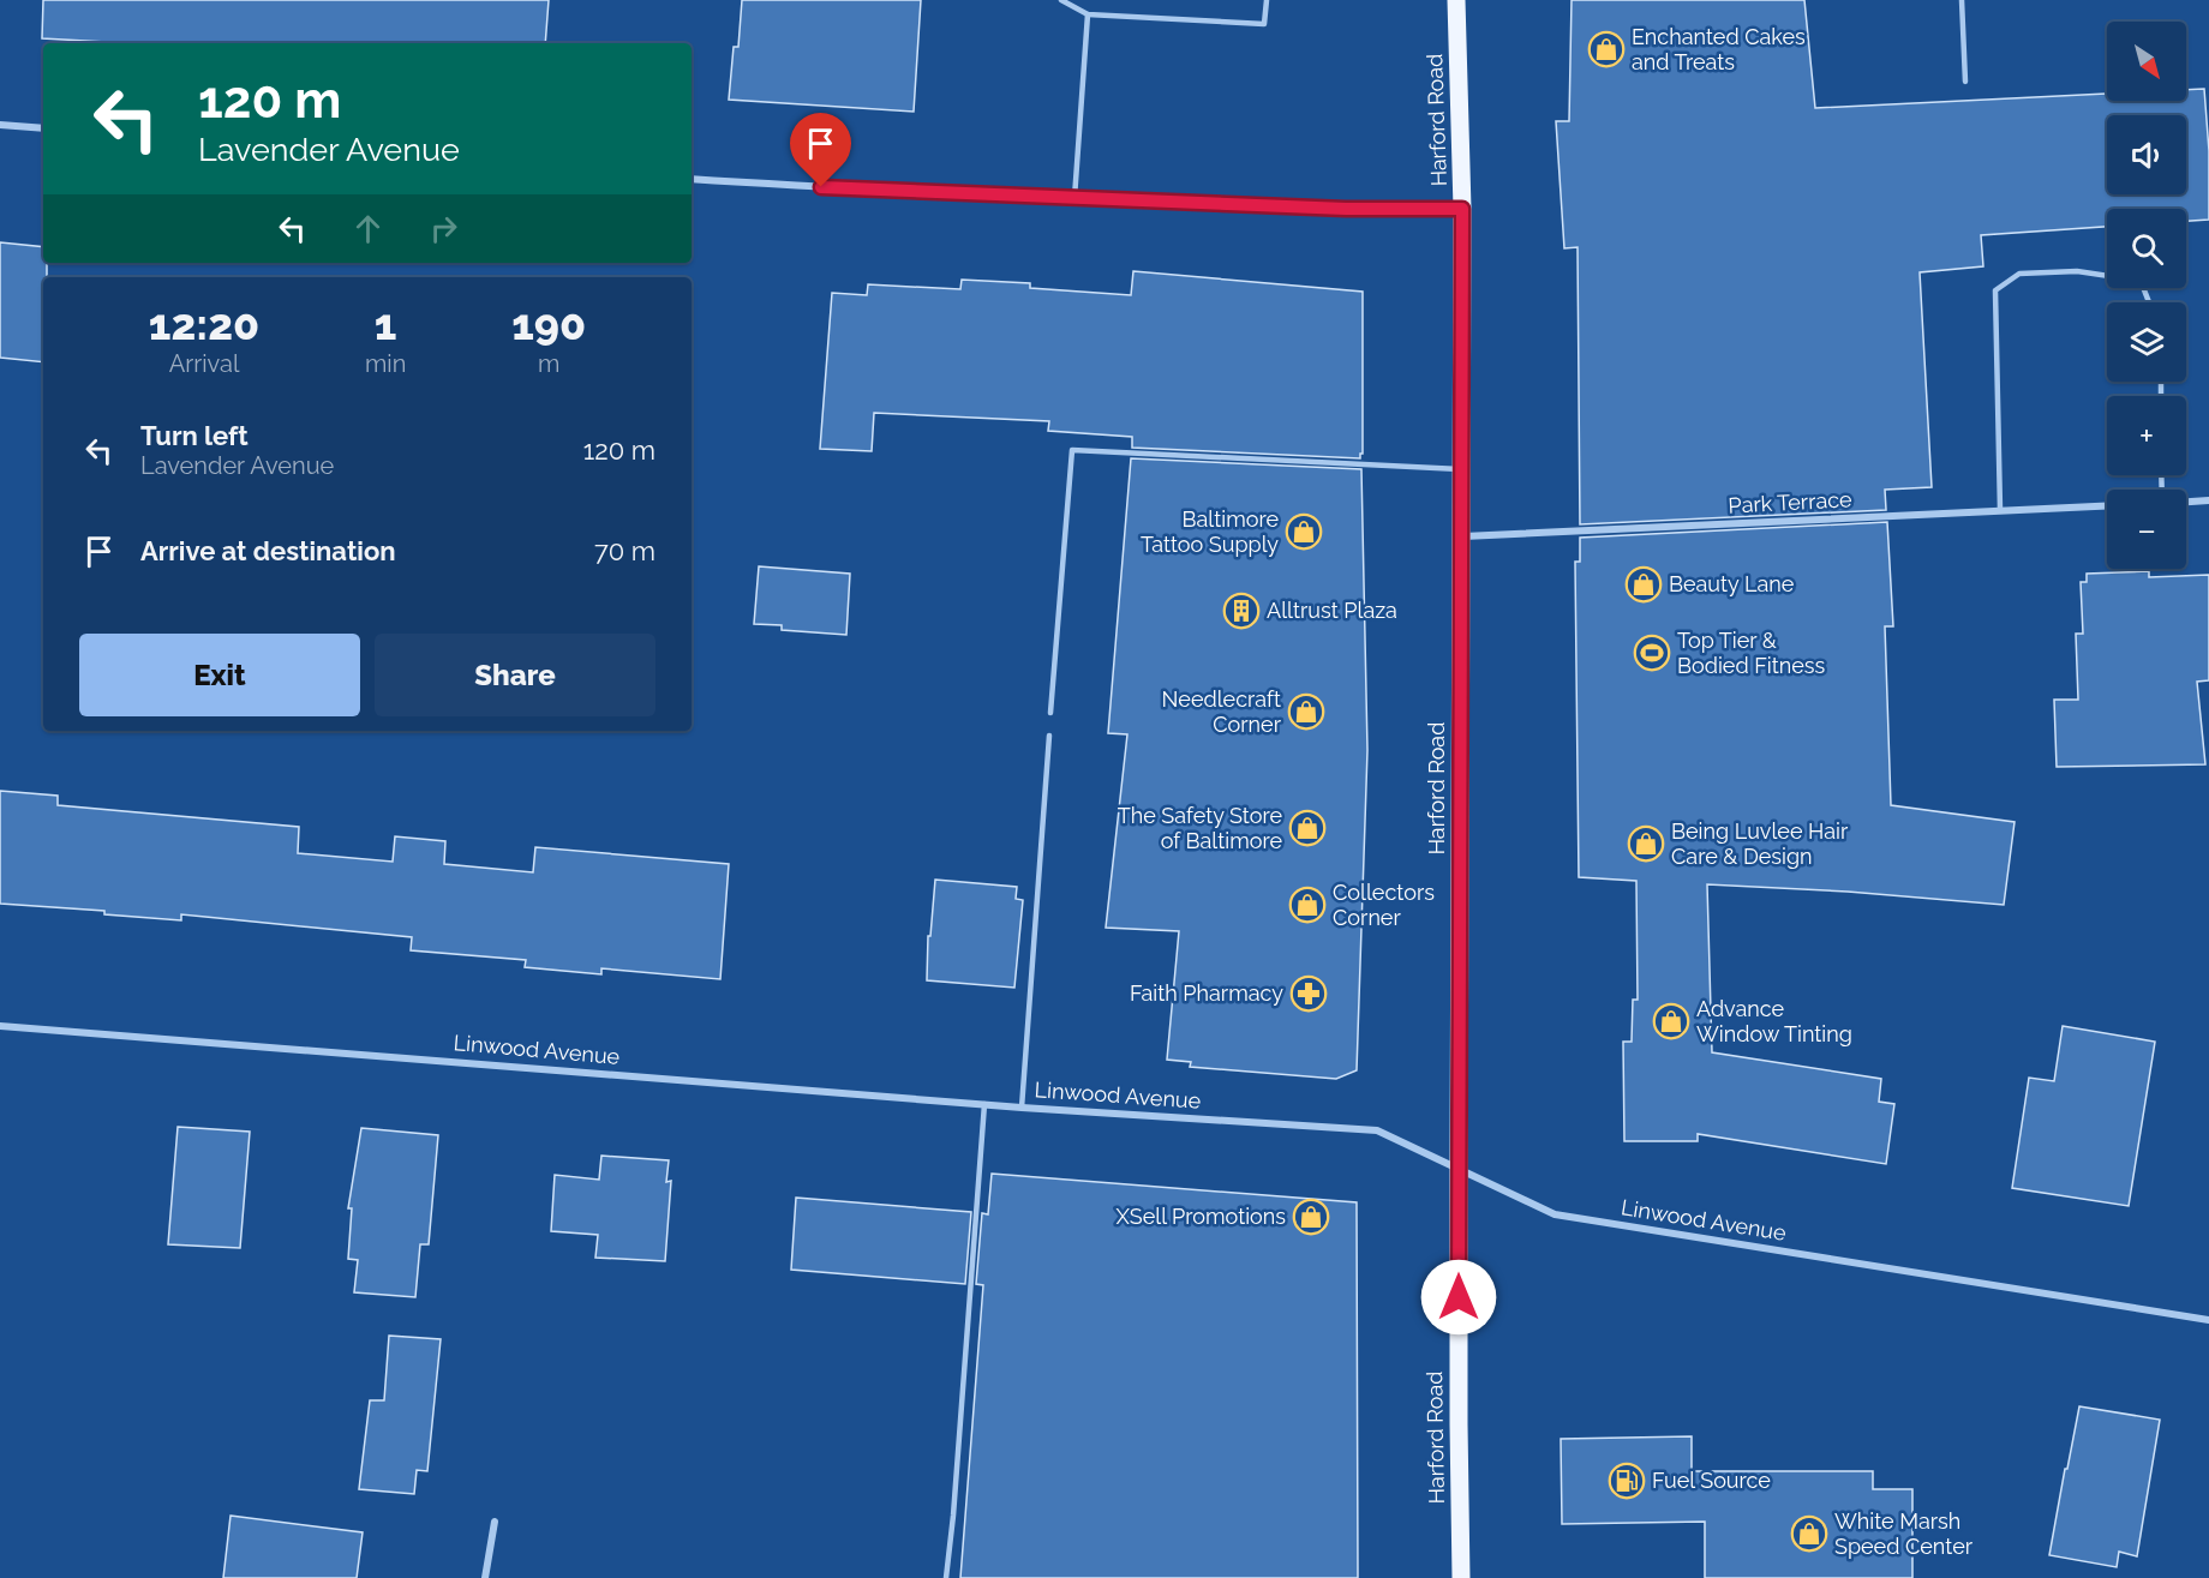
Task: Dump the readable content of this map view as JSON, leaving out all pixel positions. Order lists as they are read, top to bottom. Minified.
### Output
{"streets":{"main road":["Harford Road"],"street":["Park Terrace","Linwood Avenue"]},"crossings":[["Harford Road","Park Terrace"],["Harford Road","Linwood Avenue"]],"places":{"shop":["Enchanted Cakes and Treats","Baltimore Tattoo Supply","Beauty Lane","Needlecraft Corner","The Safety Store of Baltimore","Being Luvlee Hair Care & Design","Collectors Corner","Advance Window Tinting","XSell Promotions","White Marsh Speed Center"],"building":["Alltrust Plaza"],"sports":["Top Tier & Bodied Fitness"],"pharmacy":["Faith Pharmacy"],"fuel station":["Fuel Source"]},"north":"bottom right","page":{"map_buttons":["+","−"],"turn":["120 m","Lavender Avenue"],"eta":["12:20","Arrival","1","min","190","m"],"list":[{"name":"Turn left","note":"Lavender Avenue","value":"120 m"},{"name":"Arrive at destination","value":"70 m"}],"buttons":["Exit","Share"]}}
